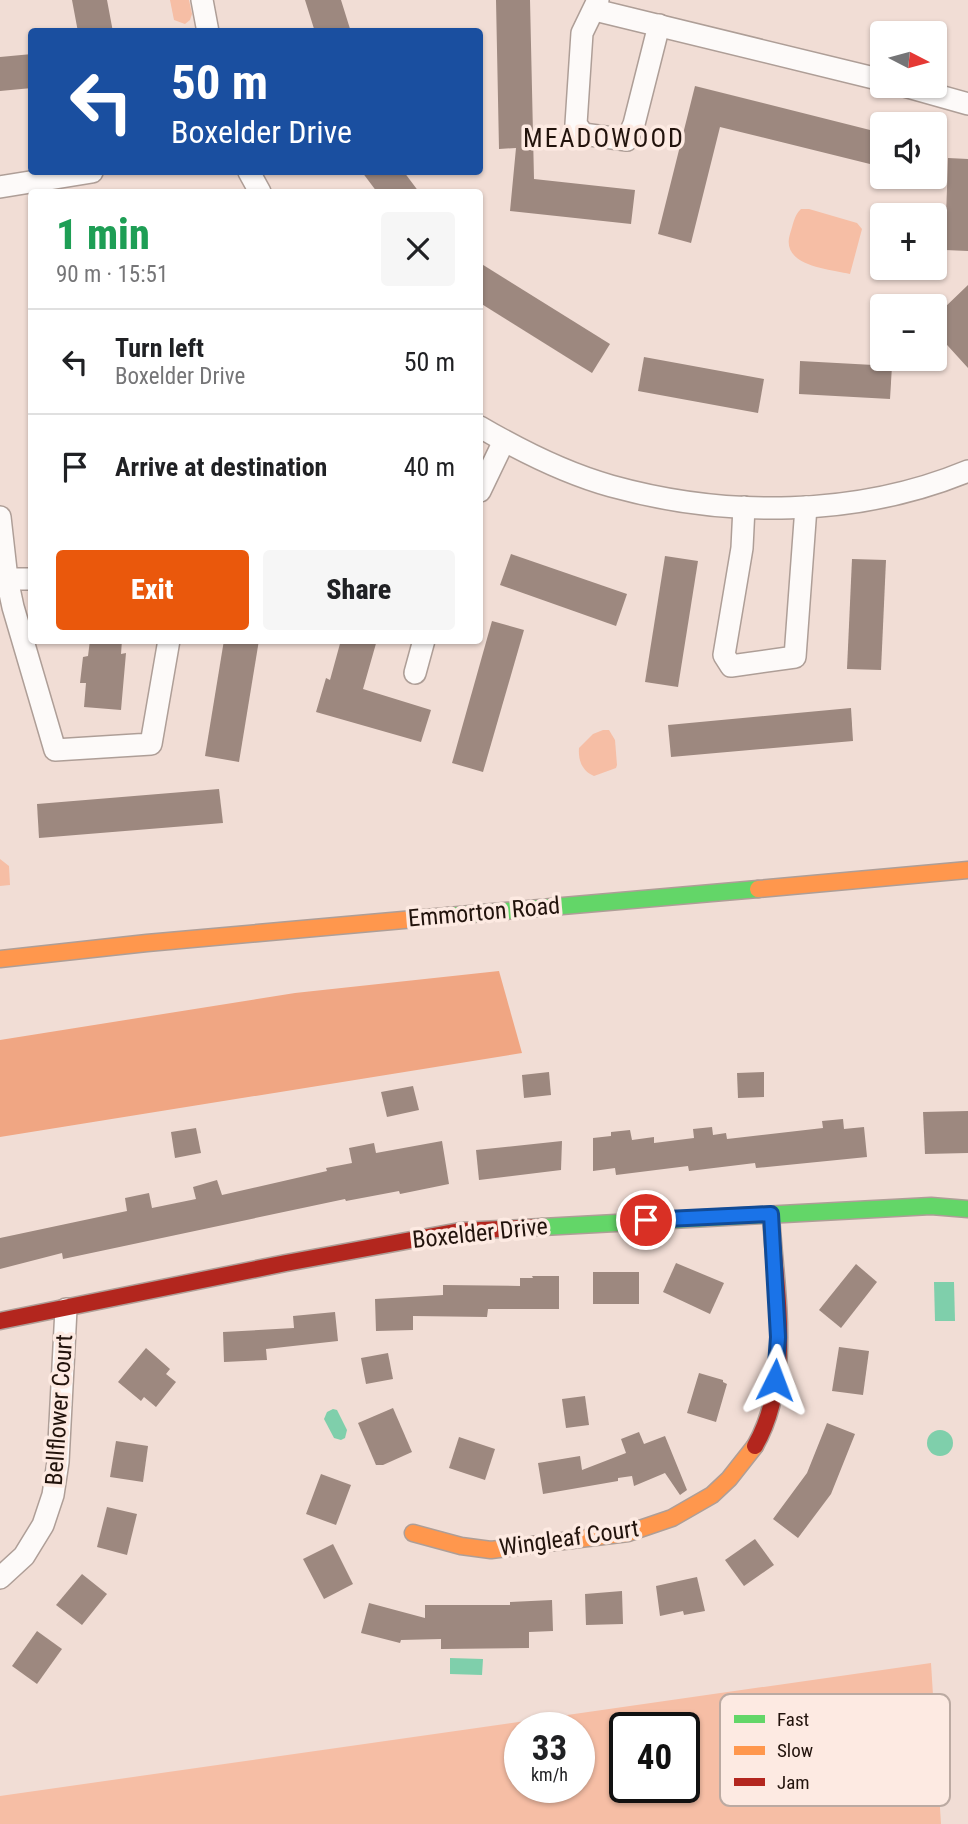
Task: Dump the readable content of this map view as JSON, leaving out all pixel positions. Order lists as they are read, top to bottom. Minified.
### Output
{"streets":{"street":["Emmorton Road","Boxelder Drive","Bellflower Court","Wingleaf Court"]},"crossings":[["Boxelder Drive","Bellflower Court"],["Boxelder Drive","Wingleaf Court"]],"districts":["MEADOWOOD"],"legend":["Fast","Slow","Jam"],"north":"right","page":{"map_buttons":["+","−"],"turn":["50 m","Boxelder Drive"],"heading":["1 min","90 m · 15:51"],"list":[{"name":"Turn left","note":"Boxelder Drive","value":"50 m"},{"name":"Arrive at destination","value":"40 m"}],"buttons":["Exit","Share"],"speed":"33 km/h","limit":"40"}}
